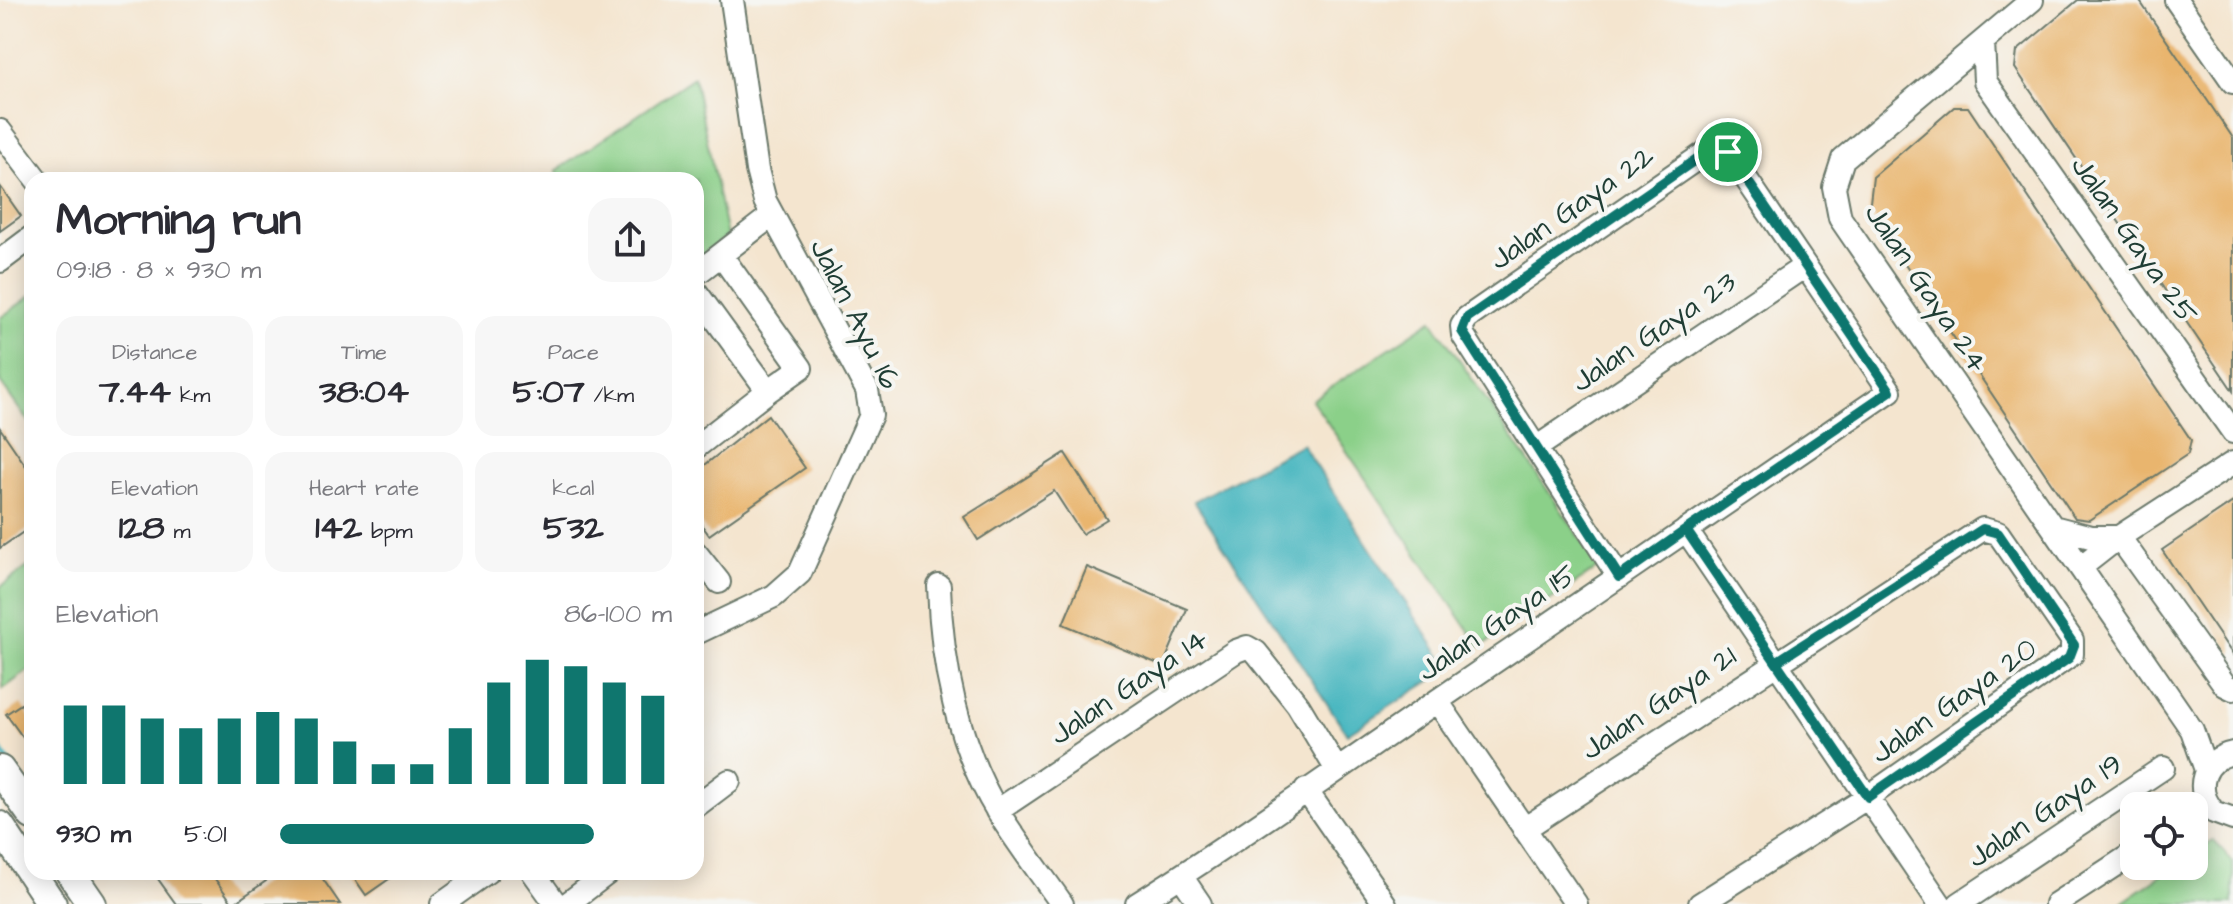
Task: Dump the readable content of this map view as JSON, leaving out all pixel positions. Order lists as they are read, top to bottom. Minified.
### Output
{"streets":{"street":["Jalan Gaya 22","Jalan Gaya 25","Jalan Gaya 24","Jalan Ayu 16","Jalan Gaya 23","Jalan Gaya 15","Jalan Gaya 14","Jalan Gaya 20","Jalan Gaya 21","Jalan Gaya 19"]},"crossings":[["Jalan Gaya 22","Jalan Gaya 23"],["Jalan Gaya 22","Jalan Gaya 15"],["Jalan Gaya 15","Jalan Gaya 14"],["Jalan Gaya 20","Jalan Gaya 21"]],"page":{"heading":["Morning run","09:18 · 8 × 930 m"],"stats":[["Distance","7.44 km"],["Time","38:04"],["Pace","5:07 /km"],["Elevation","128 m"],["Heart rate","142 bpm"],["kcal","532"]],"chart":["Elevation","86–100 m"],"list":[{"name":"930 m","note":"5:01"}]}}
